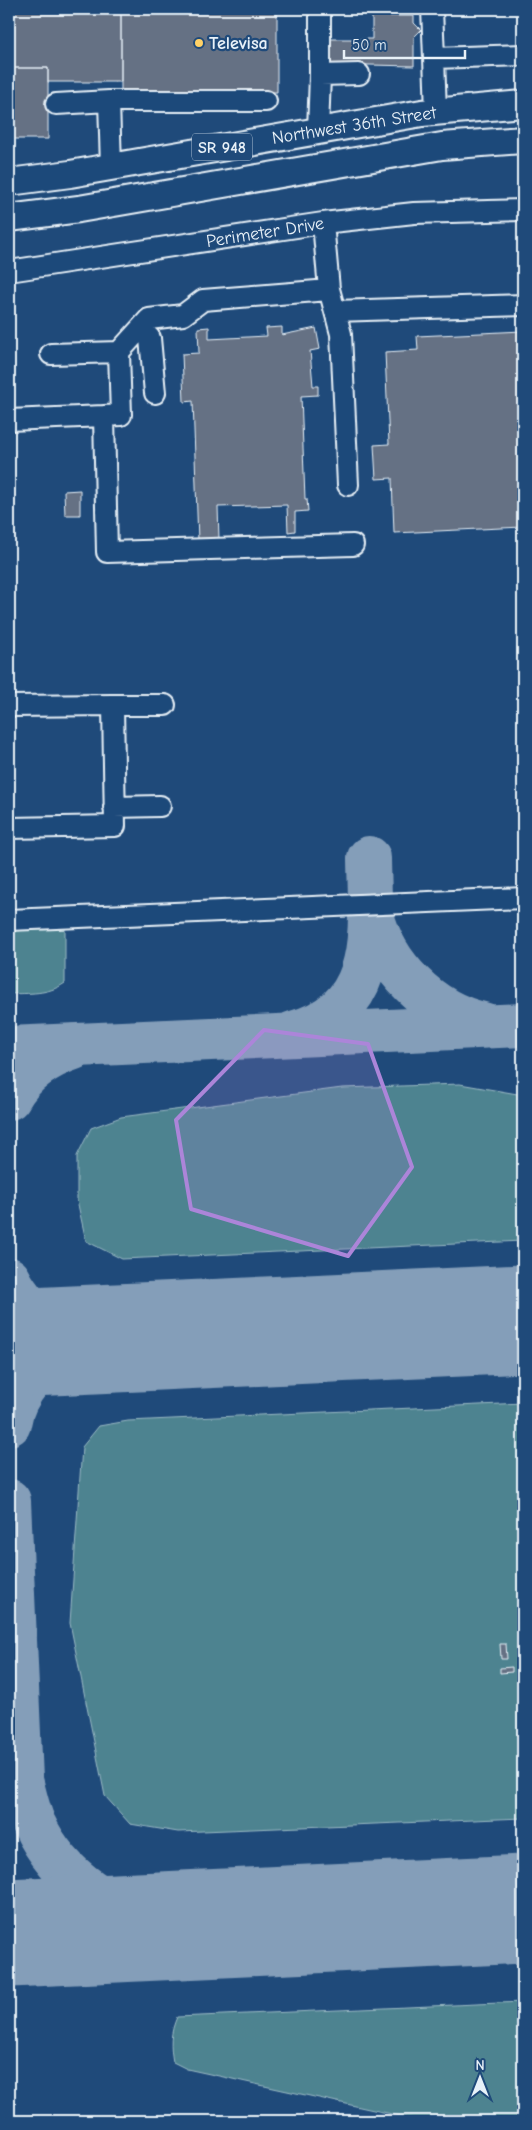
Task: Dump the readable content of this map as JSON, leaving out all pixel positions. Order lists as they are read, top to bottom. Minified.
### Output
{"streets":{"main road":["Northwest 36th Street","SR 948"],"street":["Perimeter Drive"]},"places":["Televisa"],"scale_bar":"50 m","north":"top"}
